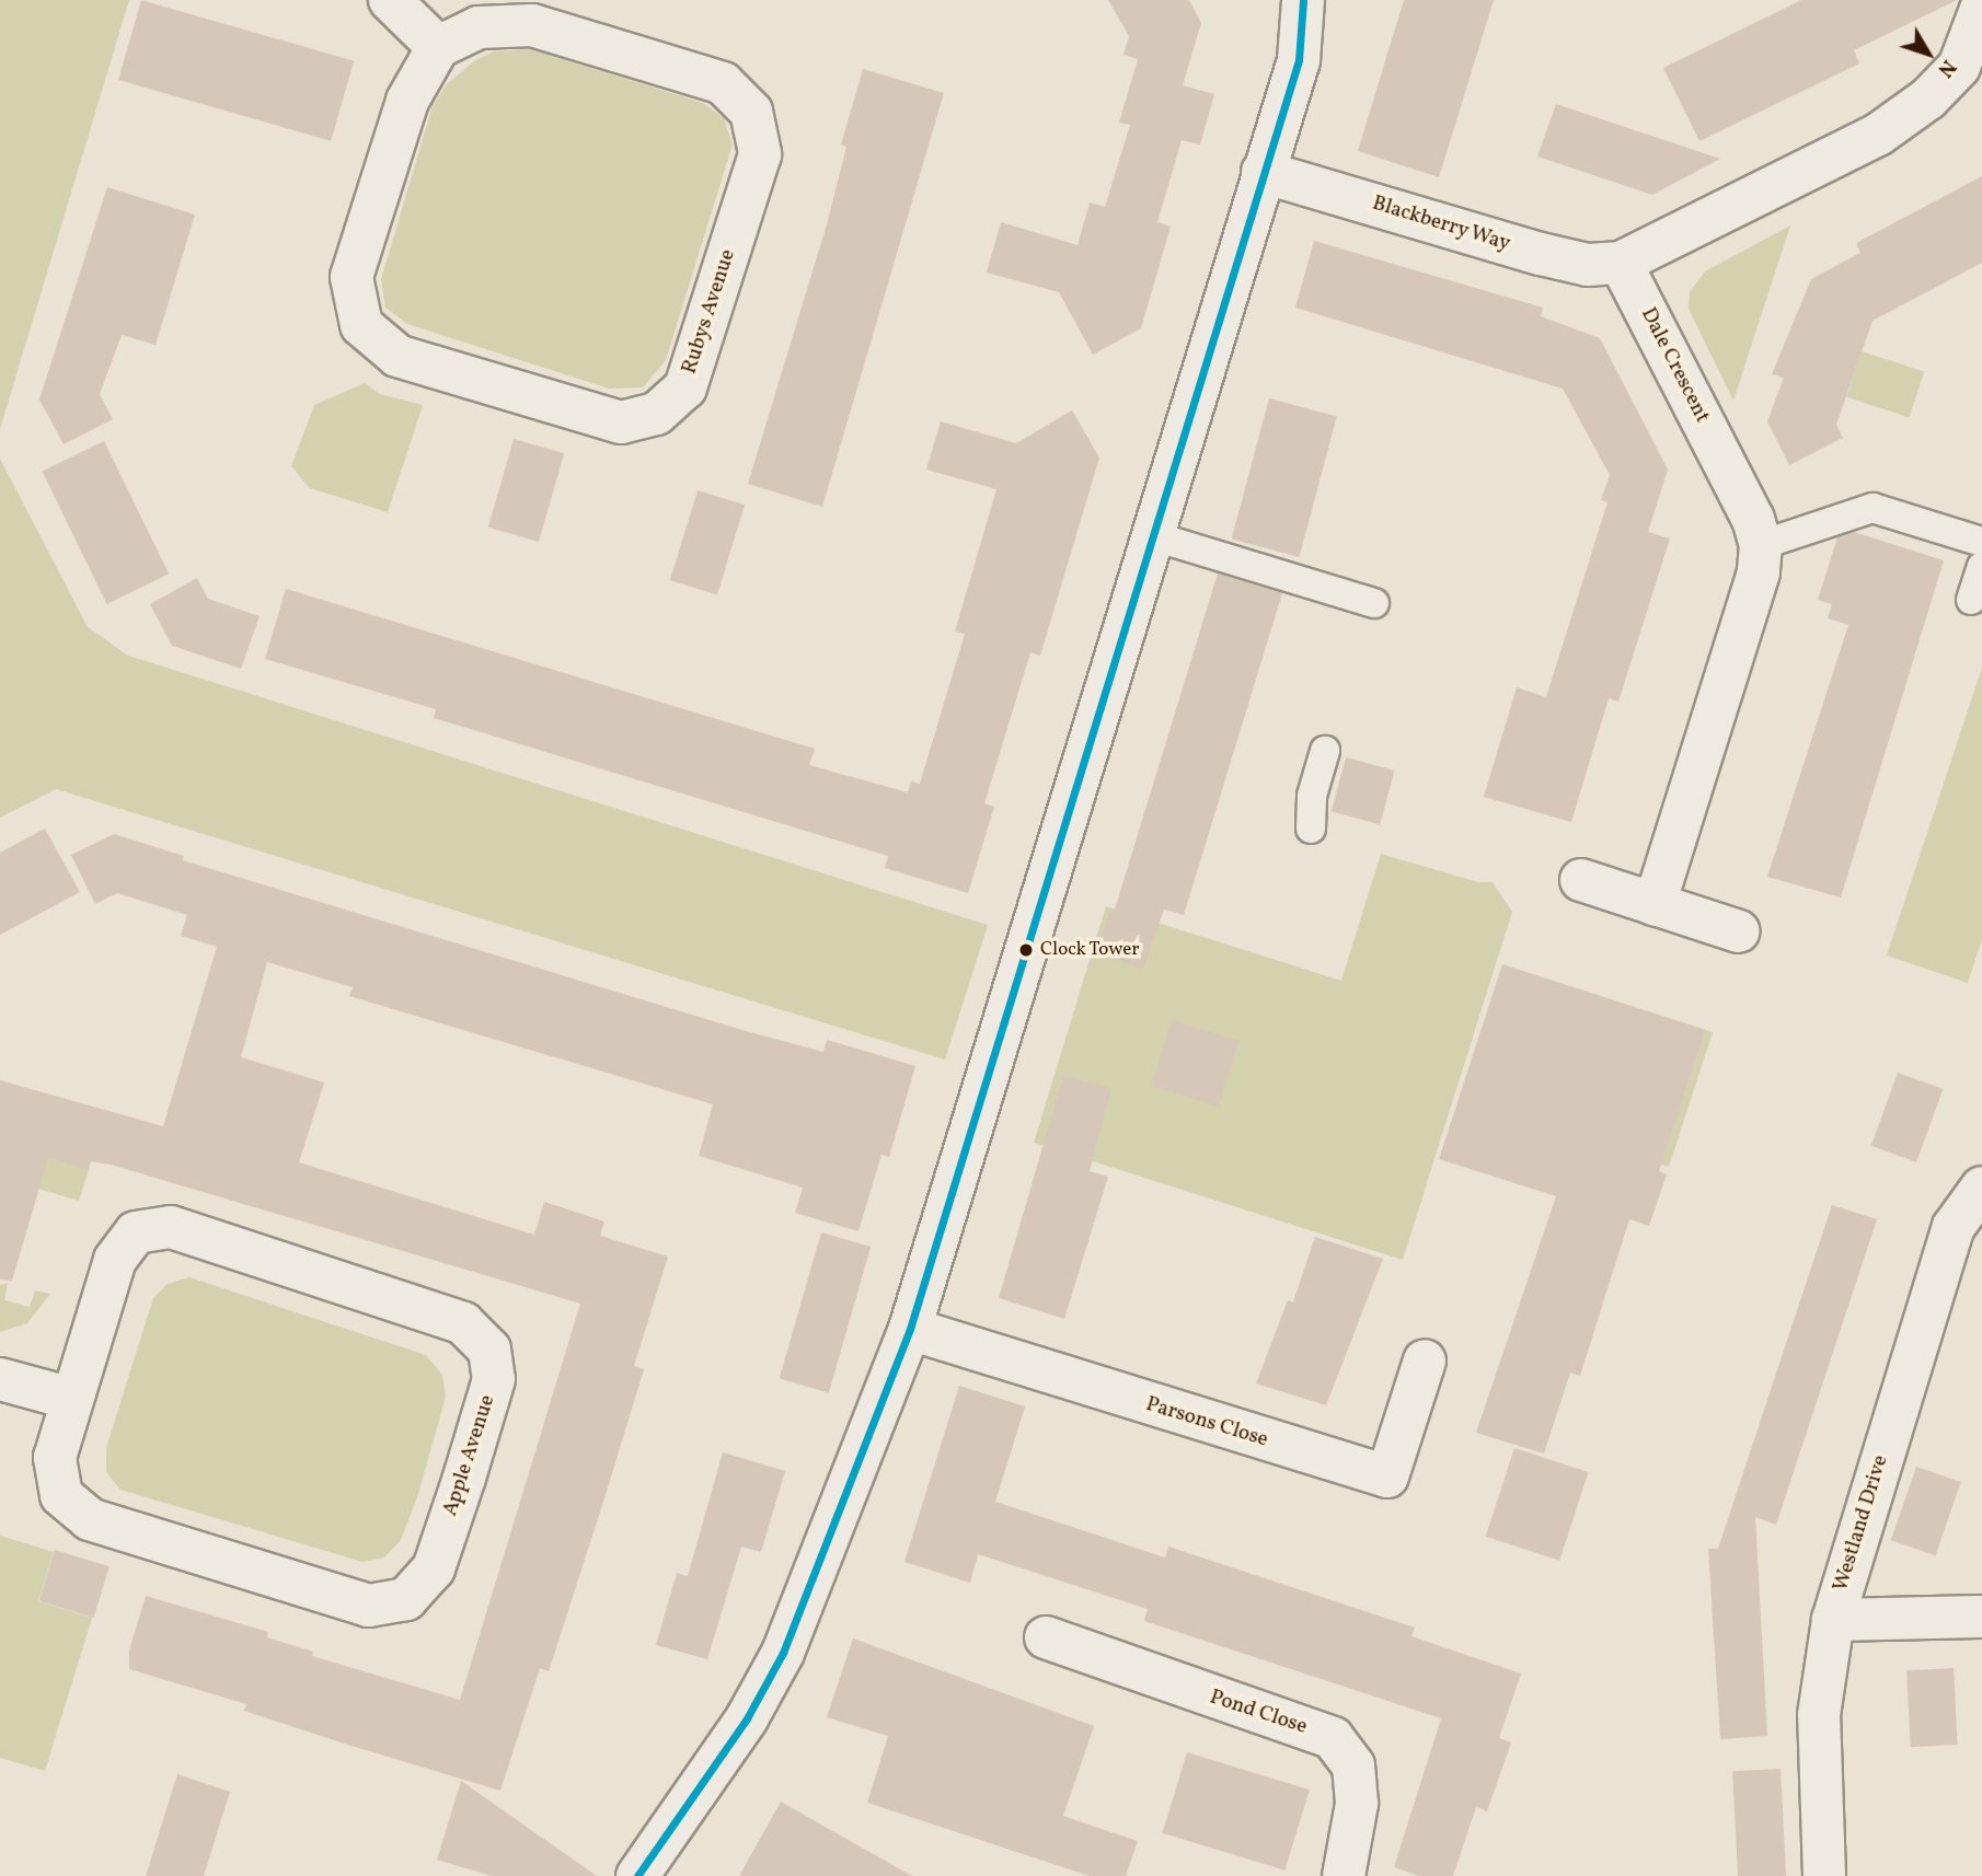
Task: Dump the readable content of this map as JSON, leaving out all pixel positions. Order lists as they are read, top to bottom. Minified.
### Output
{"streets":{"street":["Blackberry Way","Rubys Avenue","Dale Crescent","Parsons Close","Apple Avenue","Westland Drive","Pond Close"]},"crossings":[["Blackberry Way","Dale Crescent"]],"places":["Clock Tower"],"north":"bottom right"}
